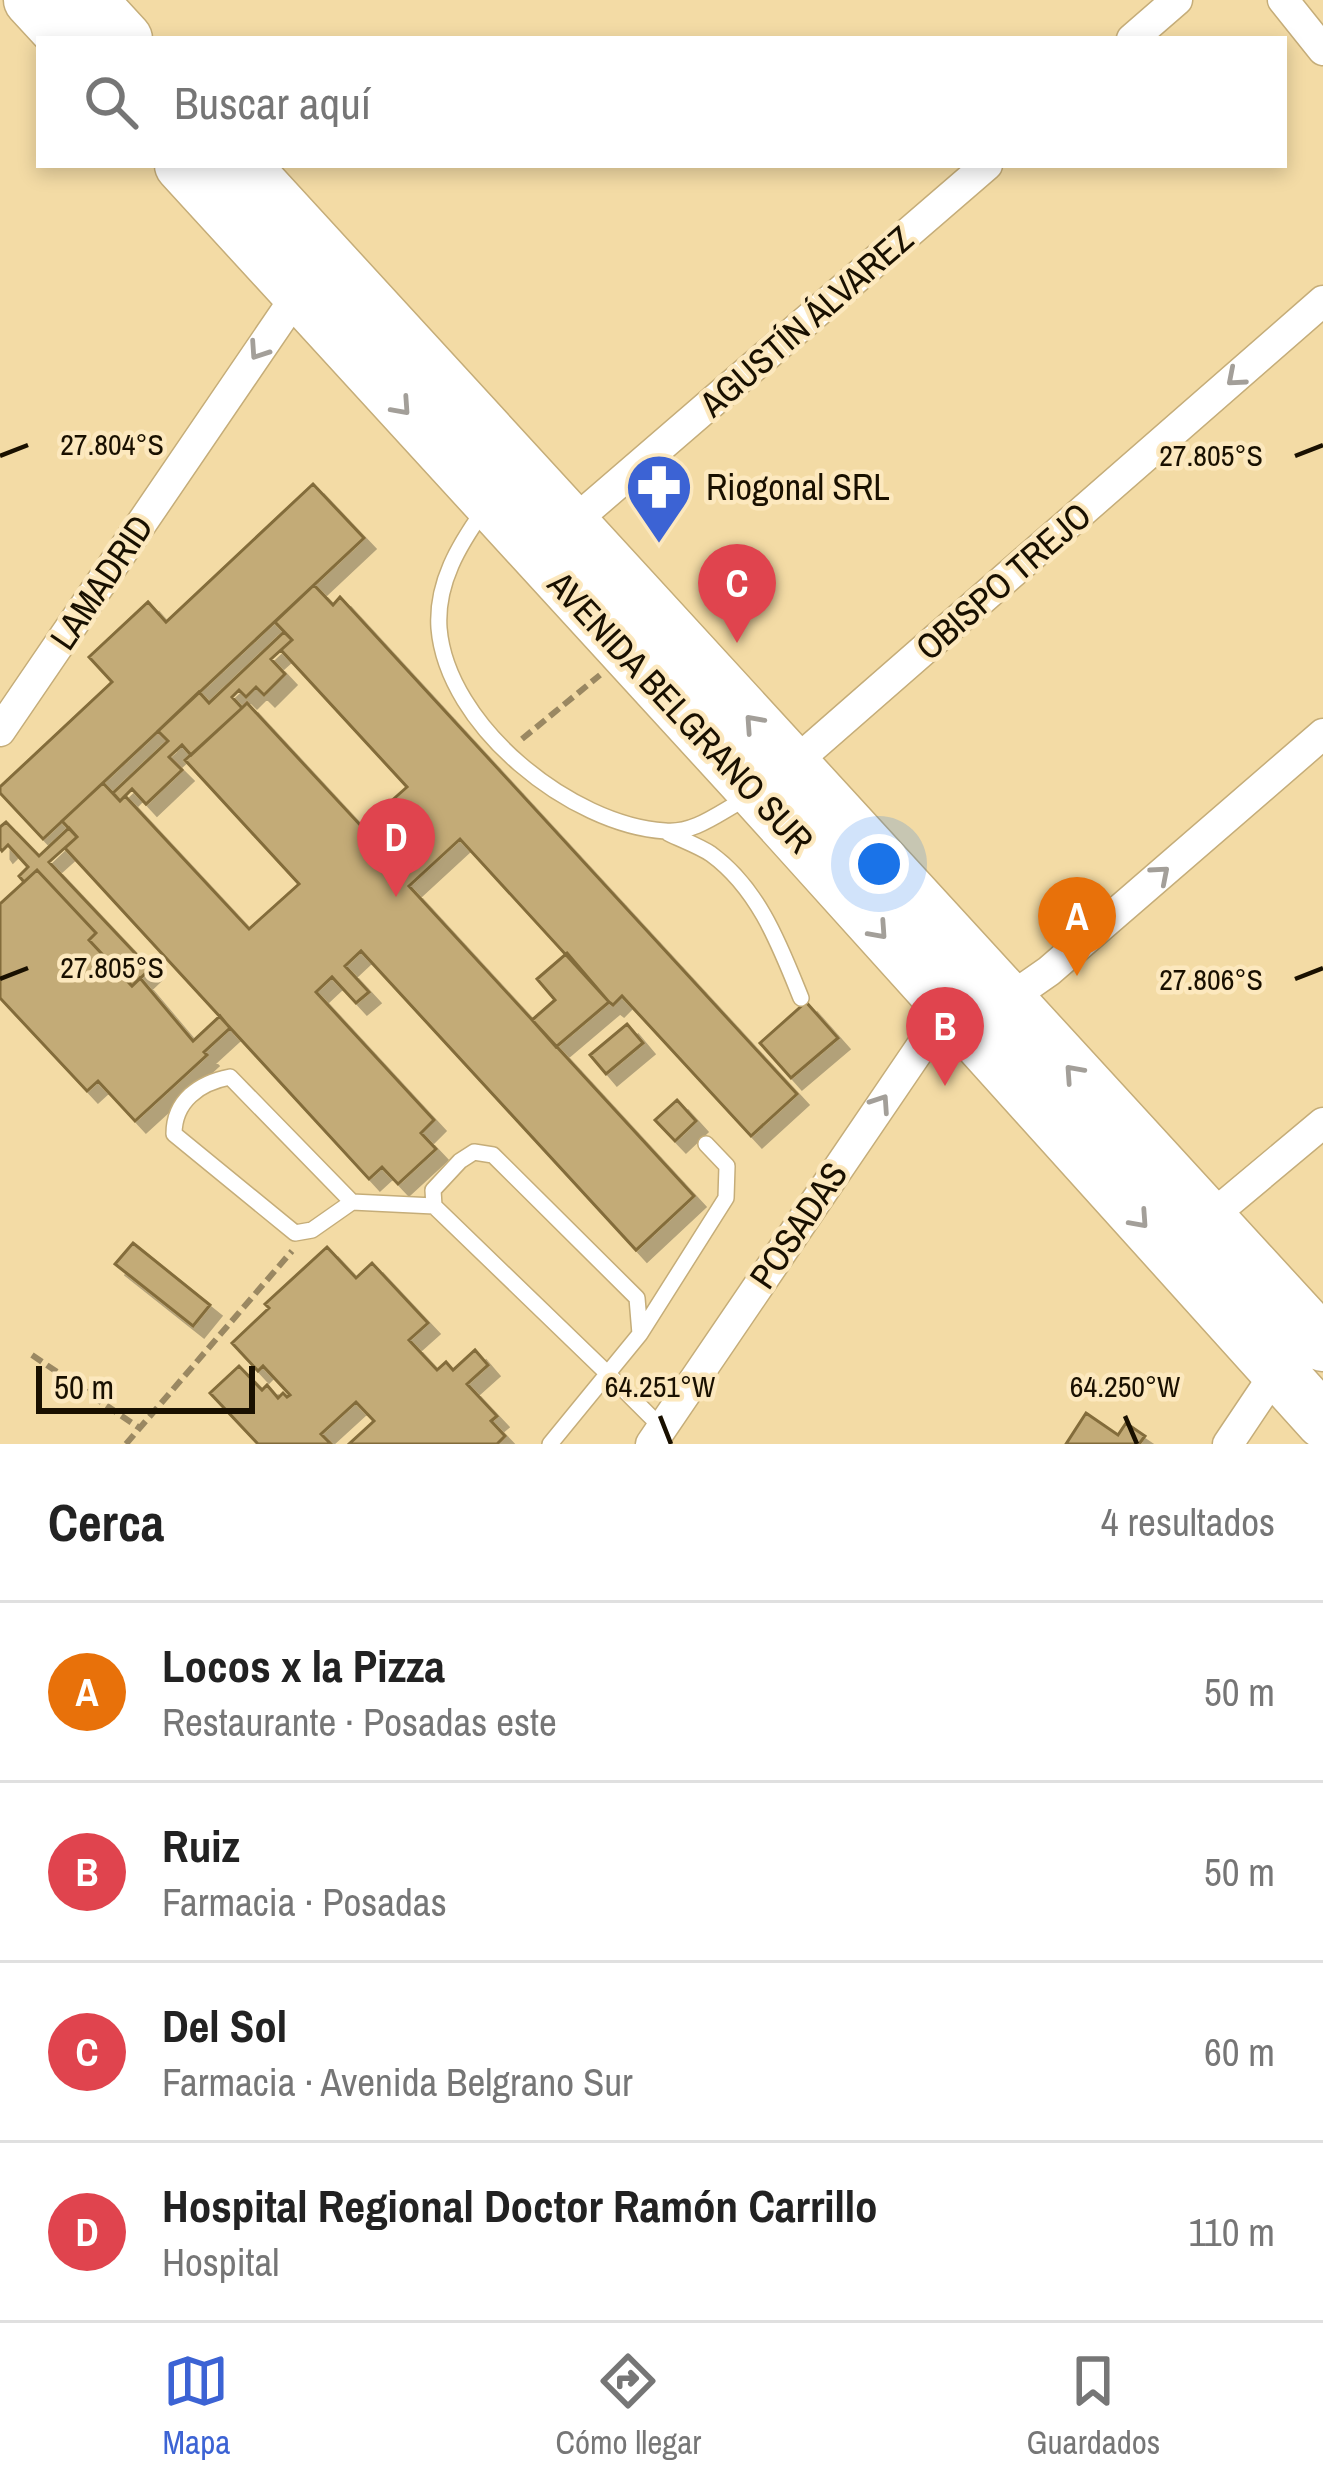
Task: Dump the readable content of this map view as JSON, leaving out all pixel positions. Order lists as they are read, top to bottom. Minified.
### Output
{"streets":{"highway":["AVENIDA BELGRANO SUR"],"street":["AGUSTÍN ÁLVAREZ","OBISPO TREJO","LAMADRID","POSADAS"]},"crossings":[["AGUSTÍN ÁLVAREZ","AVENIDA BELGRANO SUR"],["OBISPO TREJO","AVENIDA BELGRANO SUR"],["LAMADRID","AVENIDA BELGRANO SUR"],["AVENIDA BELGRANO SUR","POSADAS"]],"one_way":["OBISPO TREJO","LAMADRID","POSADAS"],"places":{"pharmacy":["Riogonal SRL"]},"scale_bar":"50 m","page":{"search":"Buscar aquí","pins":["C","D","A","B"],"scale":"50 m","heading":["Cerca","4 resultados"],"list":[{"mark":"A","name":"Locos x la Pizza","note":"Restaurante · Posadas este","value":"50 m"},{"mark":"B","name":"Ruiz","note":"Farmacia · Posadas","value":"50 m"},{"mark":"C","name":"Del Sol","note":"Farmacia · Avenida Belgrano Sur","value":"60 m"},{"mark":"D","name":"Hospital Regional Doctor Ramón Carrillo","note":"Hospital","value":"110 m"}],"nav":["Mapa","Cómo llegar","Guardados"]},"coordinates":["27.804°S","27.805°S","27.806°S","64.251°W","64.250°W"]}
